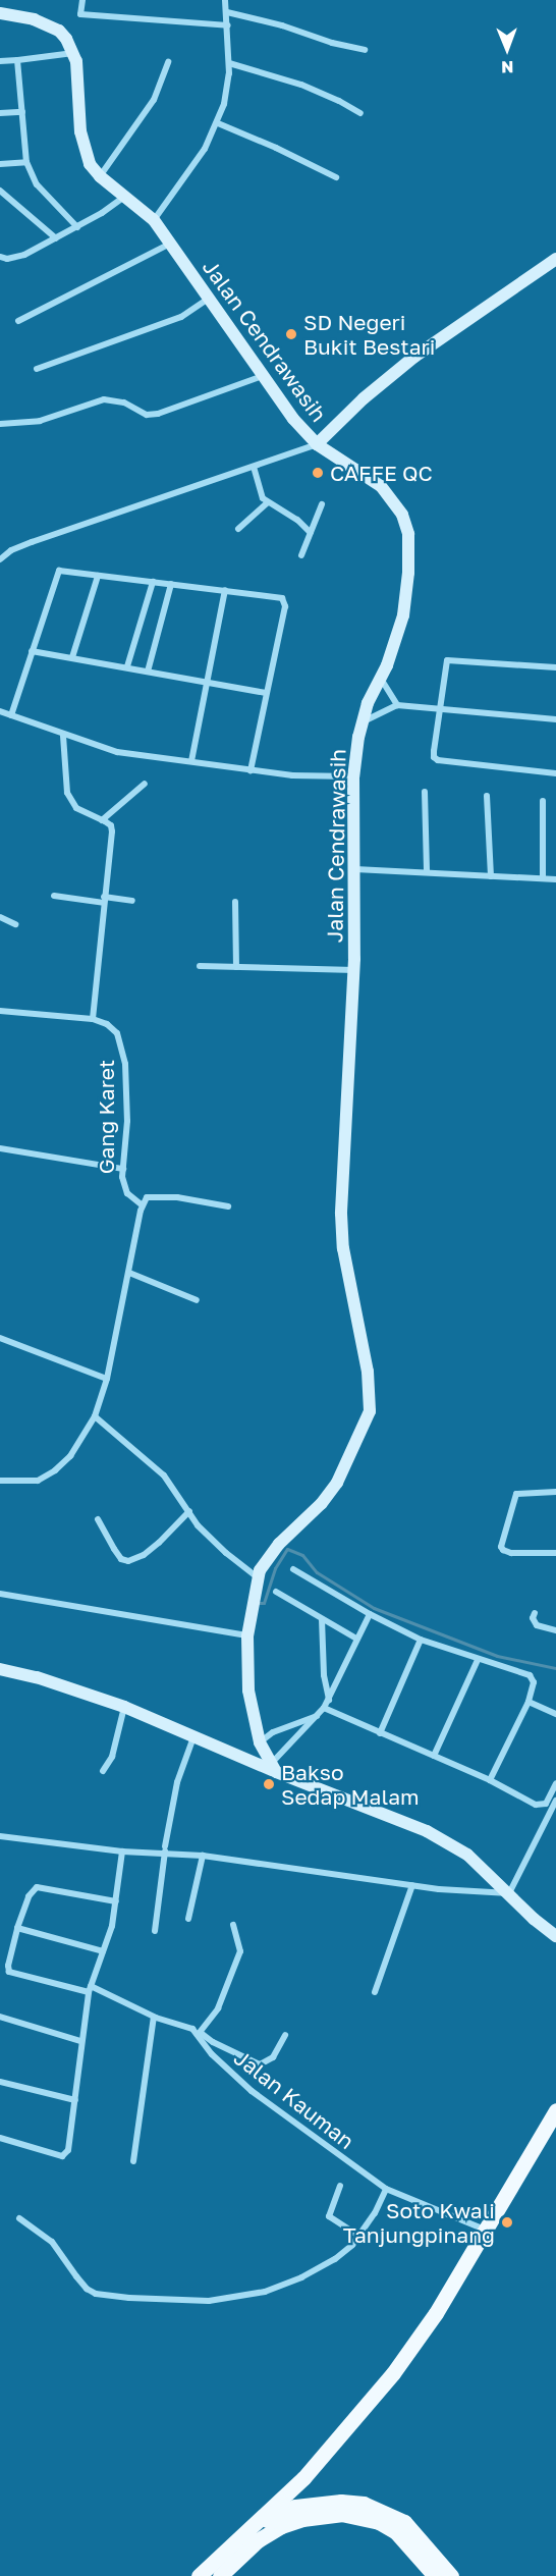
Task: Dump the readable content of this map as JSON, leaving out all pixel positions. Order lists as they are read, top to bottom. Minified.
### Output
{"streets":{"street":["Jalan Cendrawasih","Gang Karet","Jalan Kauman"]},"places":["SD Negeri Bukit Bestari","CAFFE QC","Bakso Sedap Malam","Soto Kwali Tanjungpinang"],"north":"bottom"}
